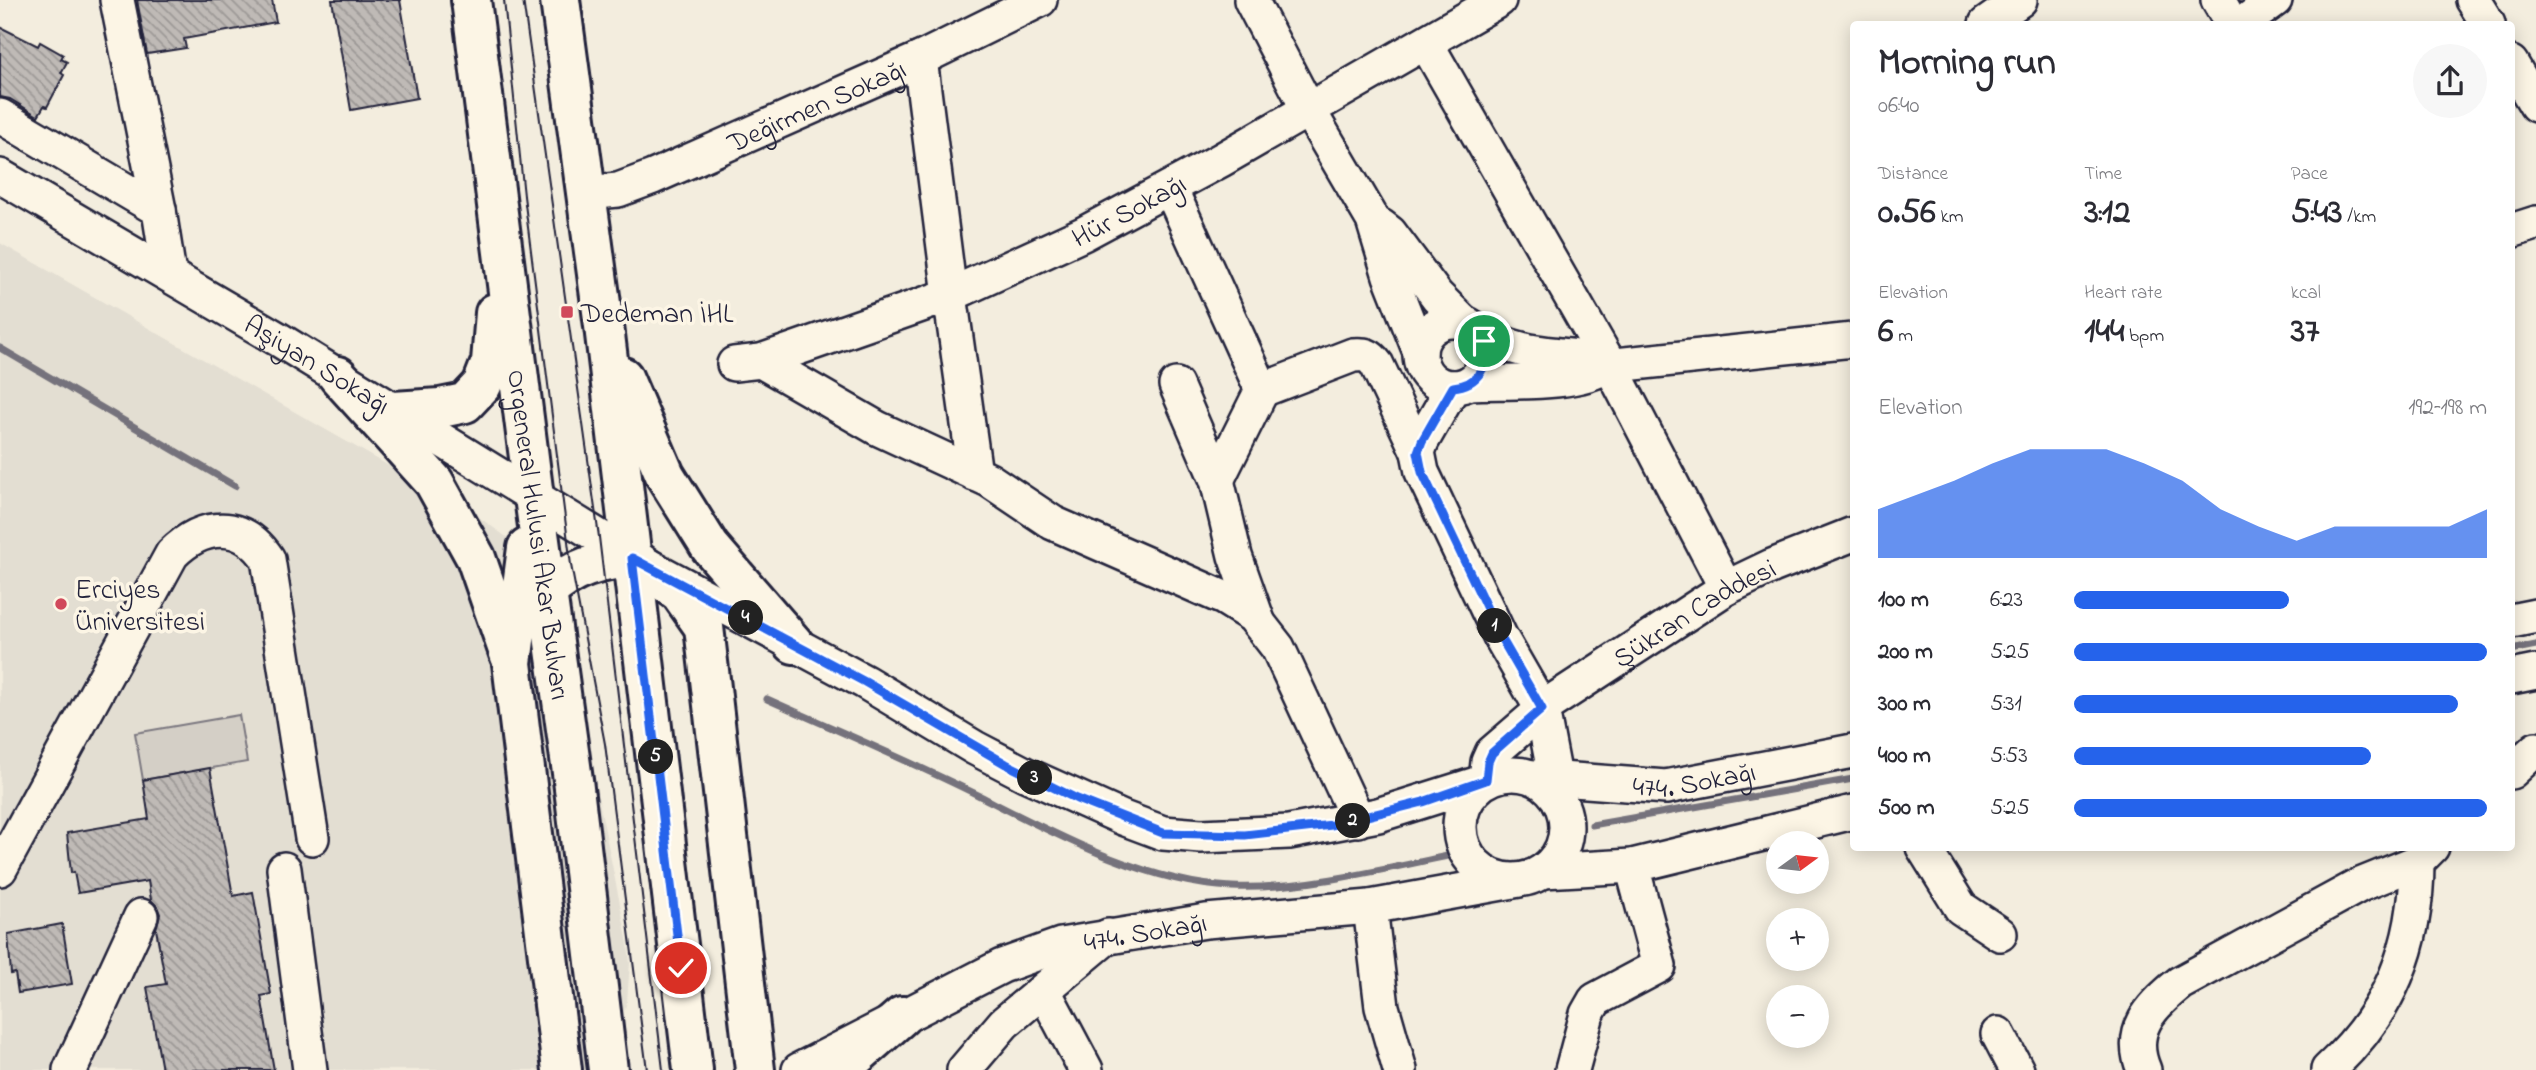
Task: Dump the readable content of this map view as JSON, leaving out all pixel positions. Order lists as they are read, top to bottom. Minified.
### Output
{"streets":{"main road":["Orgeneral Hulusi Akar Bulvarı"],"street":["Değirmen Sokağı","Hür Sokağı","Aşiyan Sokağı","Şükran Caddesi","474. Sokağı"]},"crossings":[["Aşiyan Sokağı","Orgeneral Hulusi Akar Bulvarı"],["Şükran Caddesi","474. Sokağı"]],"places":{"transit":["Dedeman İHL"],"other":["Erciyes Üniversitesi"]},"north":"right","page":{"heading":["Morning run","06:40"],"stats":[["Distance","0.56 km"],["Time","3:12"],["Pace","5:43 /km"],["Elevation","6 m"],["Heart rate","144 bpm"],["kcal","37"]],"chart":["Elevation","192–198 m"],"list":[{"name":"100 m","note":"6:23"},{"name":"200 m","note":"5:25"},{"name":"300 m","note":"5:31"},{"name":"400 m","note":"5:53"},{"name":"500 m","note":"5:25"}],"pins":["4","1","5","3","2"],"map_buttons":["+","−"]}}
